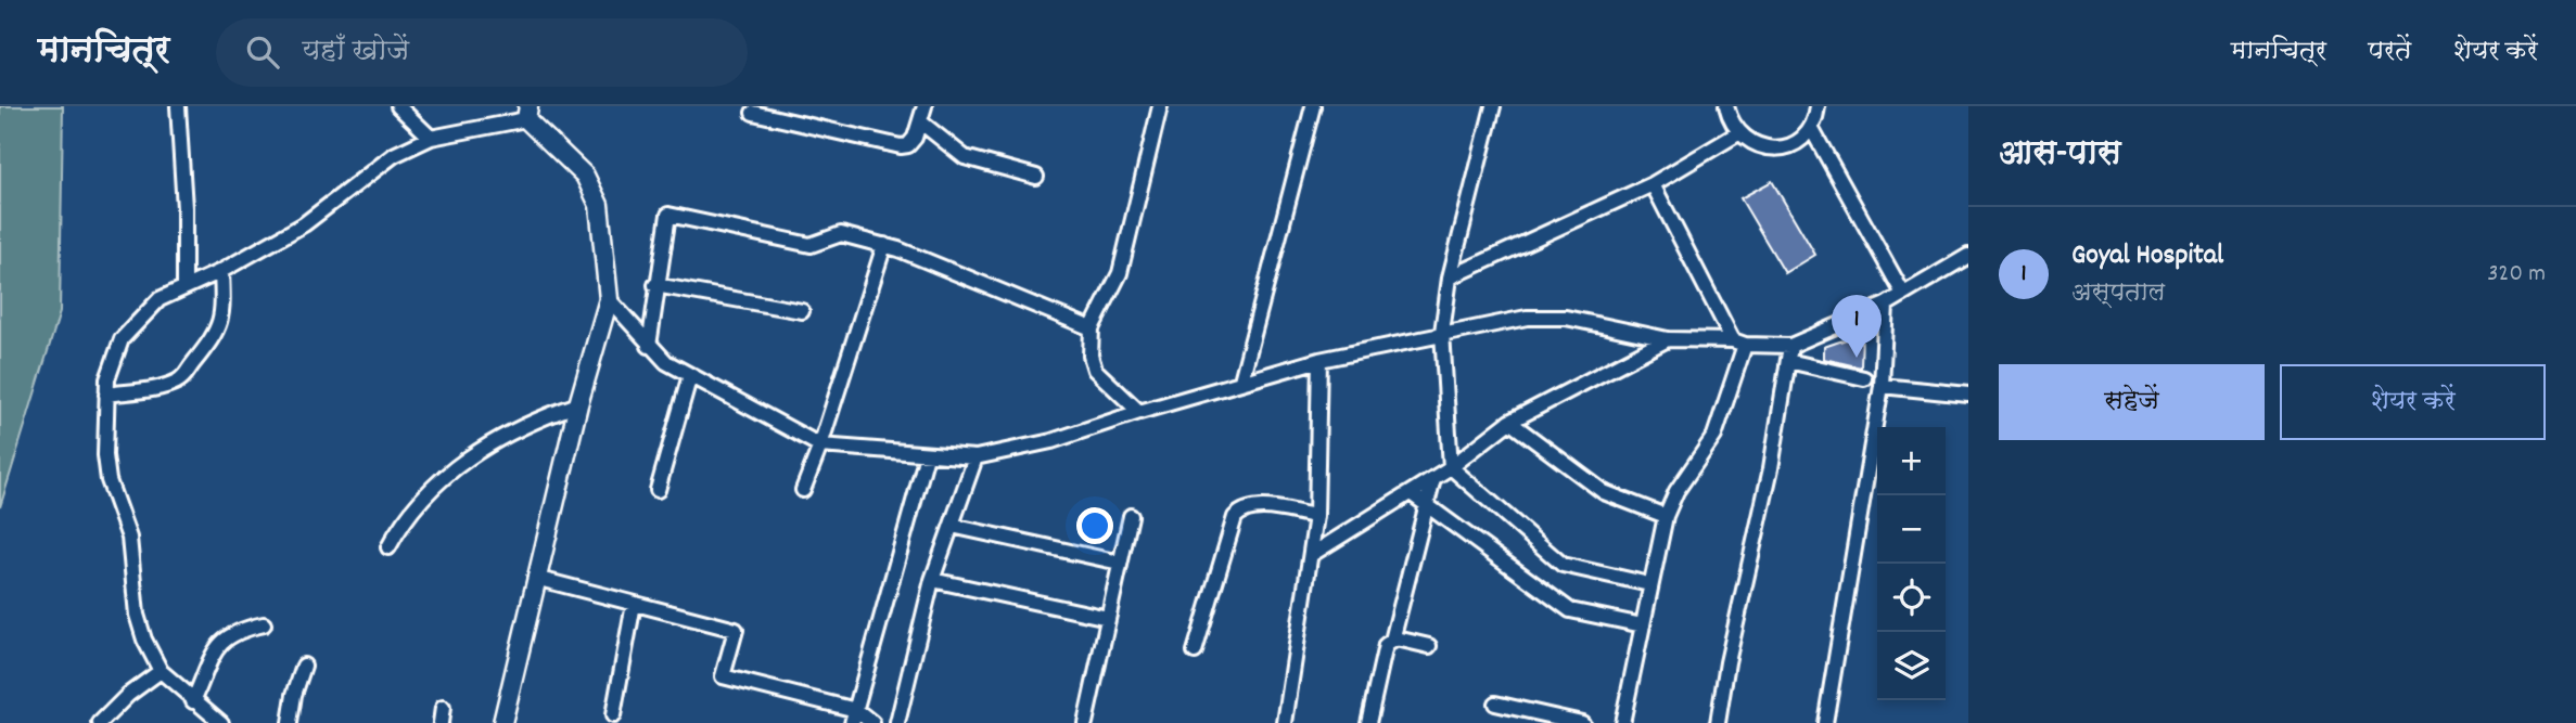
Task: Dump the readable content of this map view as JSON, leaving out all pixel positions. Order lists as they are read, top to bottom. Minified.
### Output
{"page":{"header":"मानचित्र","search":"यहाँ खोजें","nav":["मानचित्र","परतें","शेयर करें"],"heading":"आस-पास","list":[{"mark":"1","name":"Goyal Hospital","note":"अस्पताल","value":"320 m"}],"pins":"1","buttons":["सहेजें","शेयर करें"],"map_buttons":["+","−"]}}
